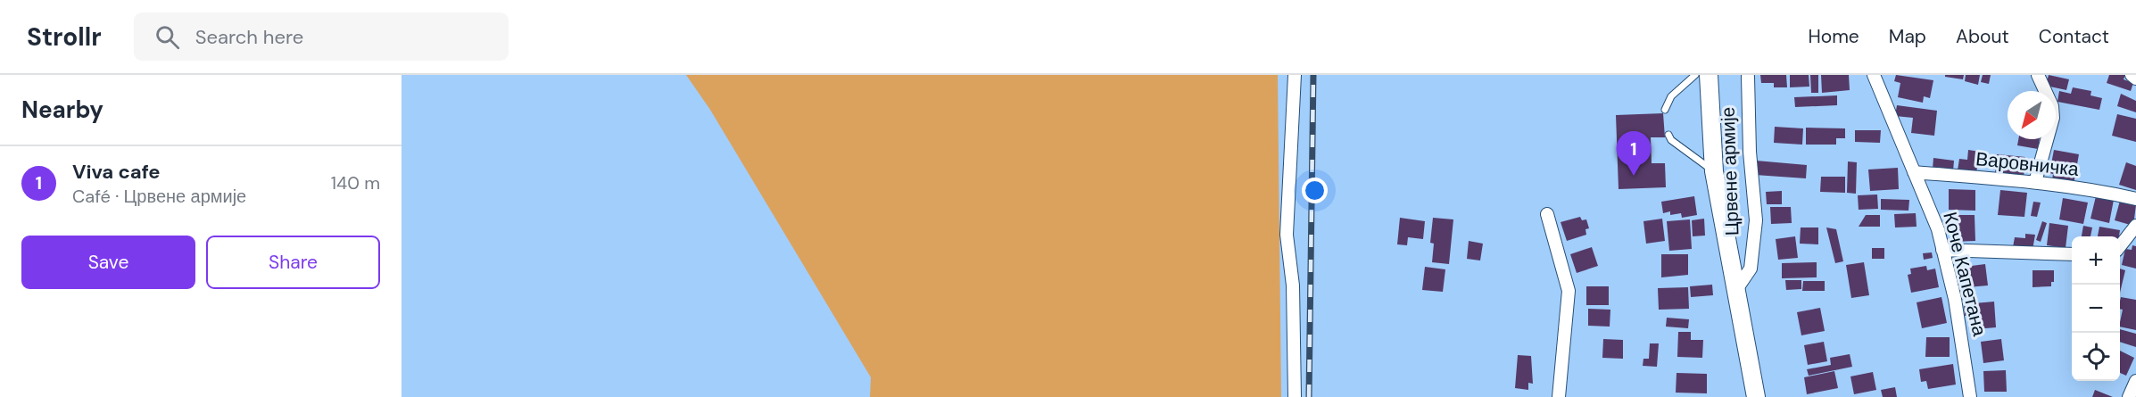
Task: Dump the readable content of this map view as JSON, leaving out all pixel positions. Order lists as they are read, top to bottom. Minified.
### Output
{"streets":{"main road":["Црвене армије"],"street":["Варовничка","Коче Капетана"]},"crossings":[["Варовничка","Коче Капетана"]],"north":"bottom left","page":{"header":"Strollr","search":"Search here","nav":["Home","Map","About","Contact"],"heading":"Nearby","pins":"1","list":[{"mark":"1","name":"Viva cafe","note":"Café · Црвене армије","value":"140 m"}],"buttons":["Save","Share"],"map_buttons":["+","−"]}}
